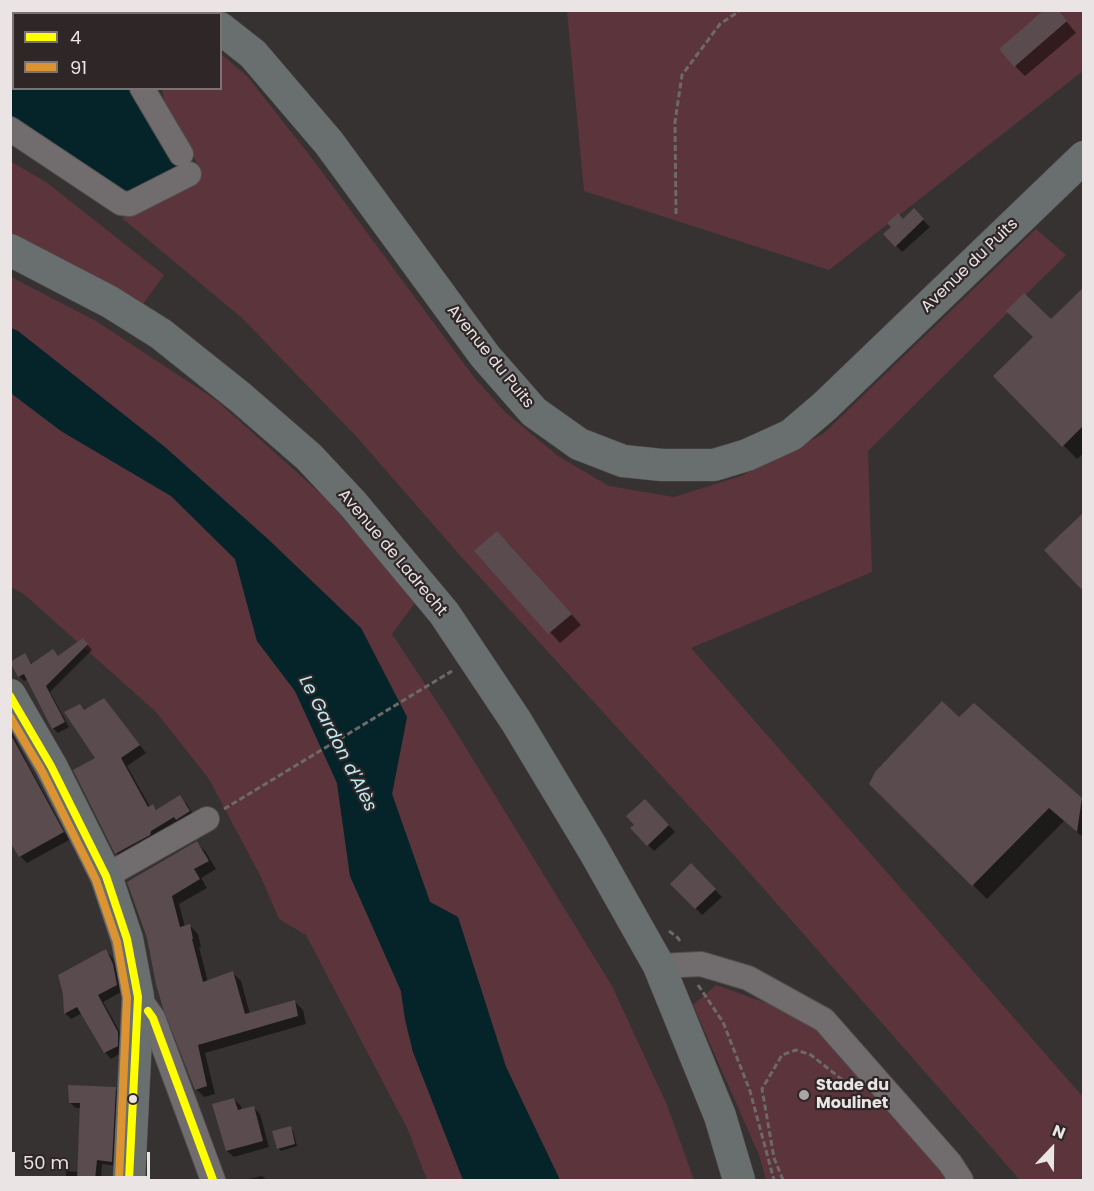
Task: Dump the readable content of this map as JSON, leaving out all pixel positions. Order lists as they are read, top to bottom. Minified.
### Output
{"streets":{"main road":["Avenue du Puits","Avenue de Ladrecht"]},"water":["Le Gardon d'Alès"],"places":["Stade du Moulinet"],"lines":["transit line 4","transit line 91"],"legend":["4","91"],"scale_bar":"50 m","north":"top"}
